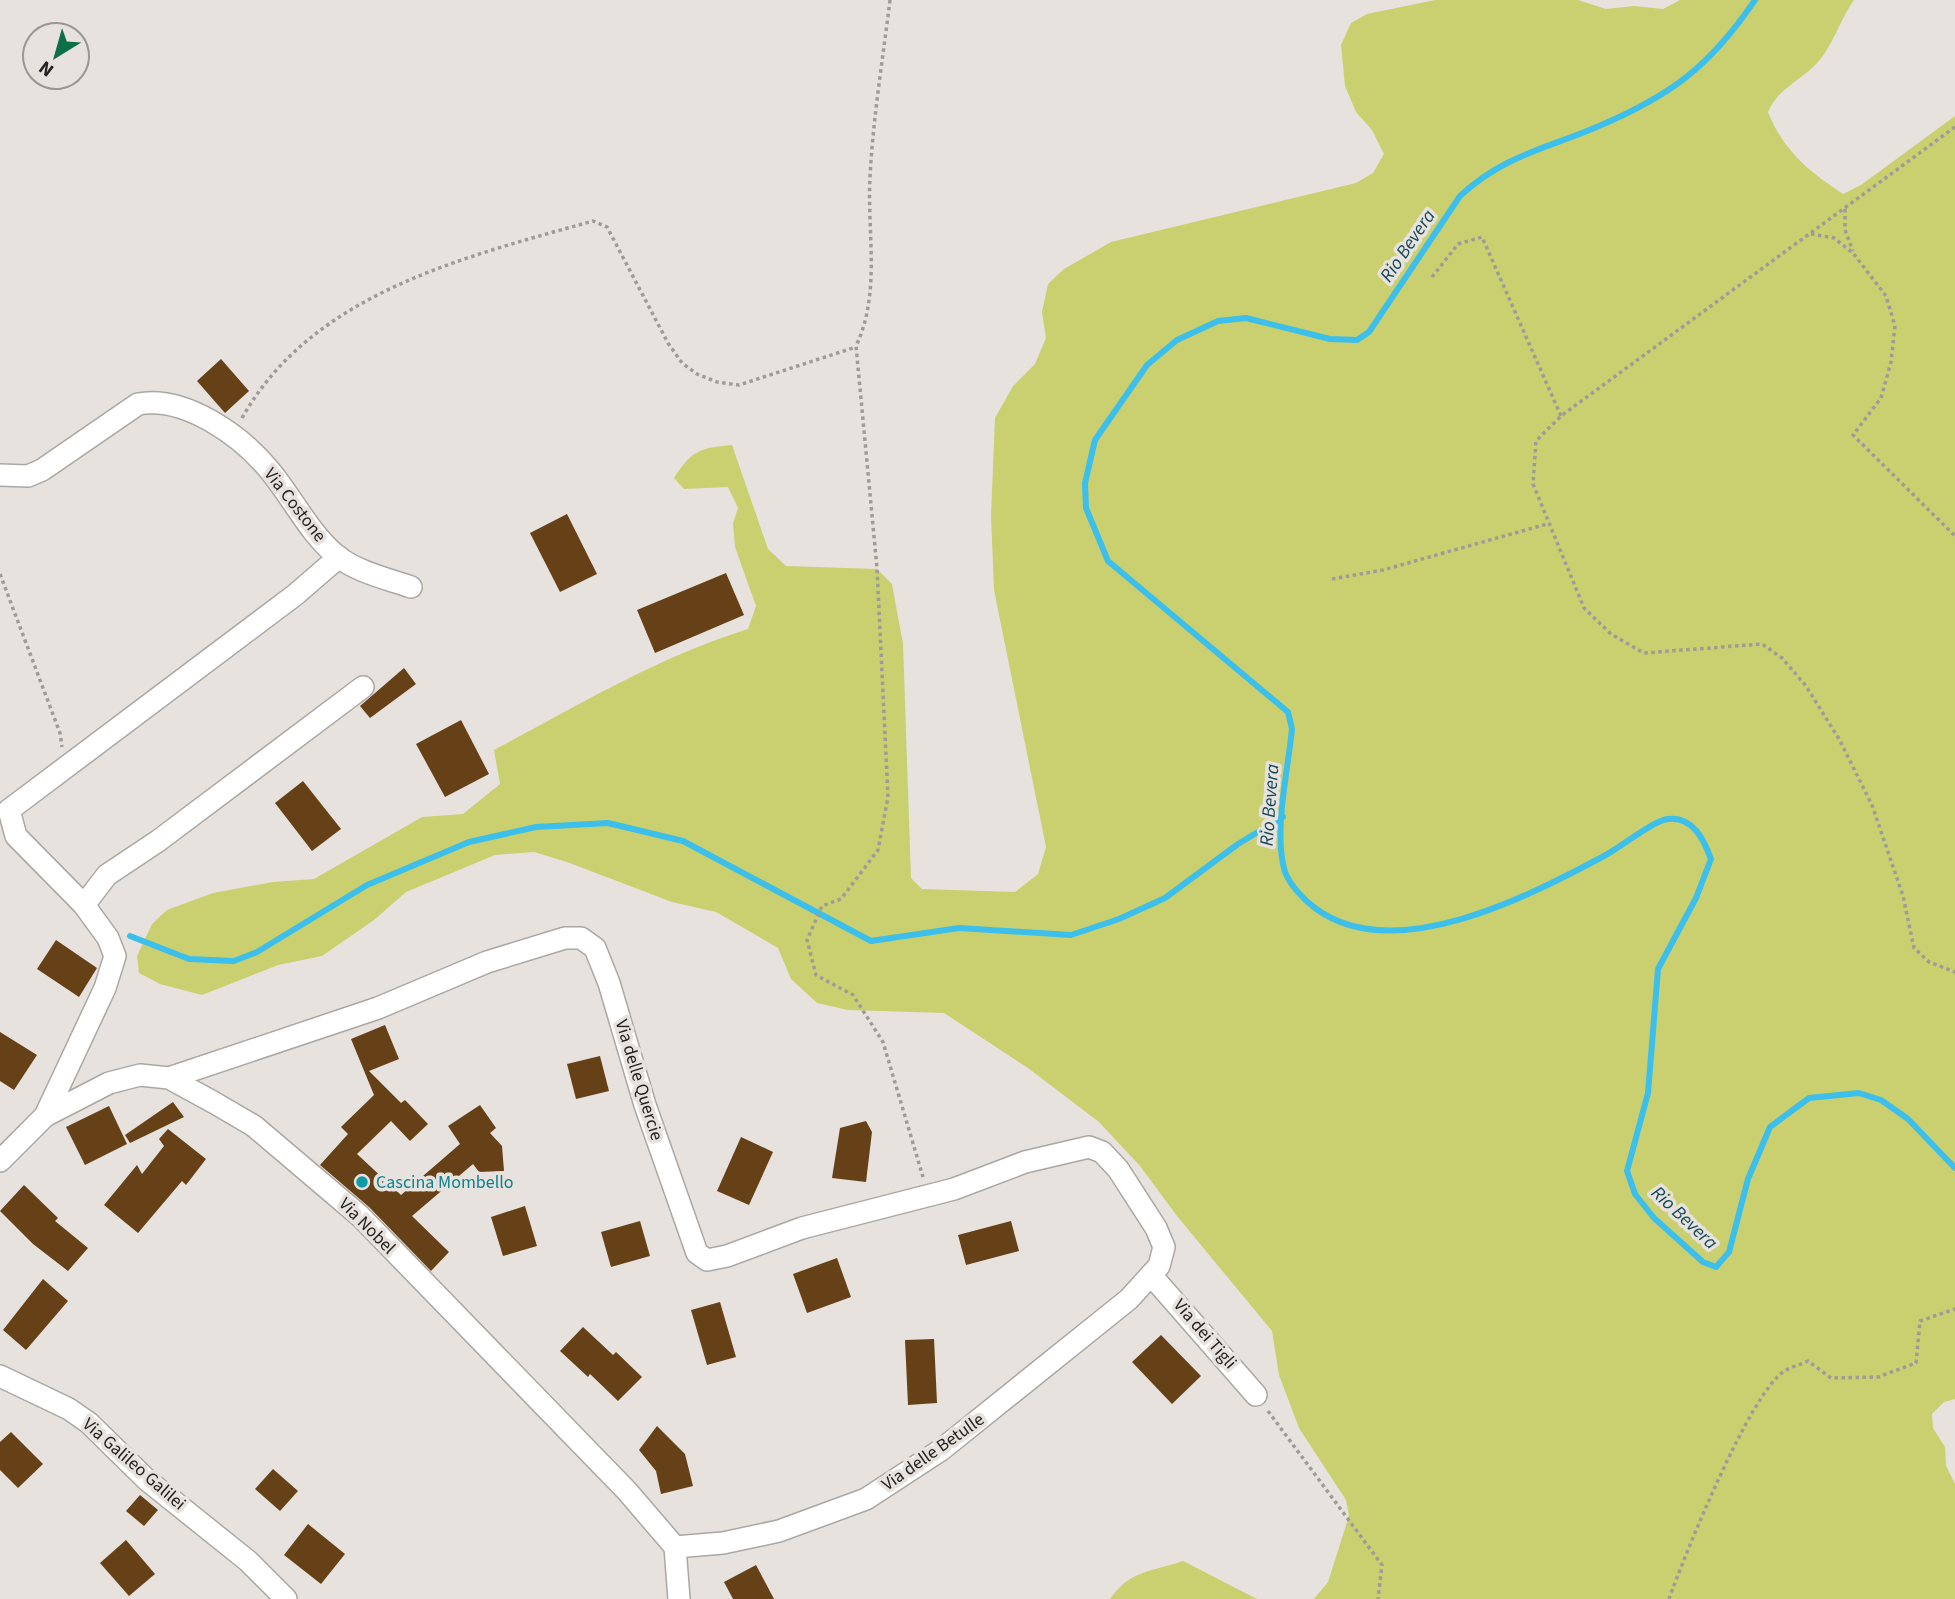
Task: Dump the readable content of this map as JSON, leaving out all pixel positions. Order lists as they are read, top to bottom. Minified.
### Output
{"streets":{"street":["Via Costone","Via delle Quercie","Via Nobel","Via dei Tigli","Via delle Betulle","Via Galileo Galilei"]},"crossings":[["Via delle Quercie","Via Nobel"],["Via delle Quercie","Via dei Tigli"],["Via delle Quercie","Via delle Betulle"],["Via Nobel","Via delle Betulle"],["Via dei Tigli","Via delle Betulle"]],"water":["Rio Bevera"],"places":["Cascina Mombello"],"north":"bottom left"}
